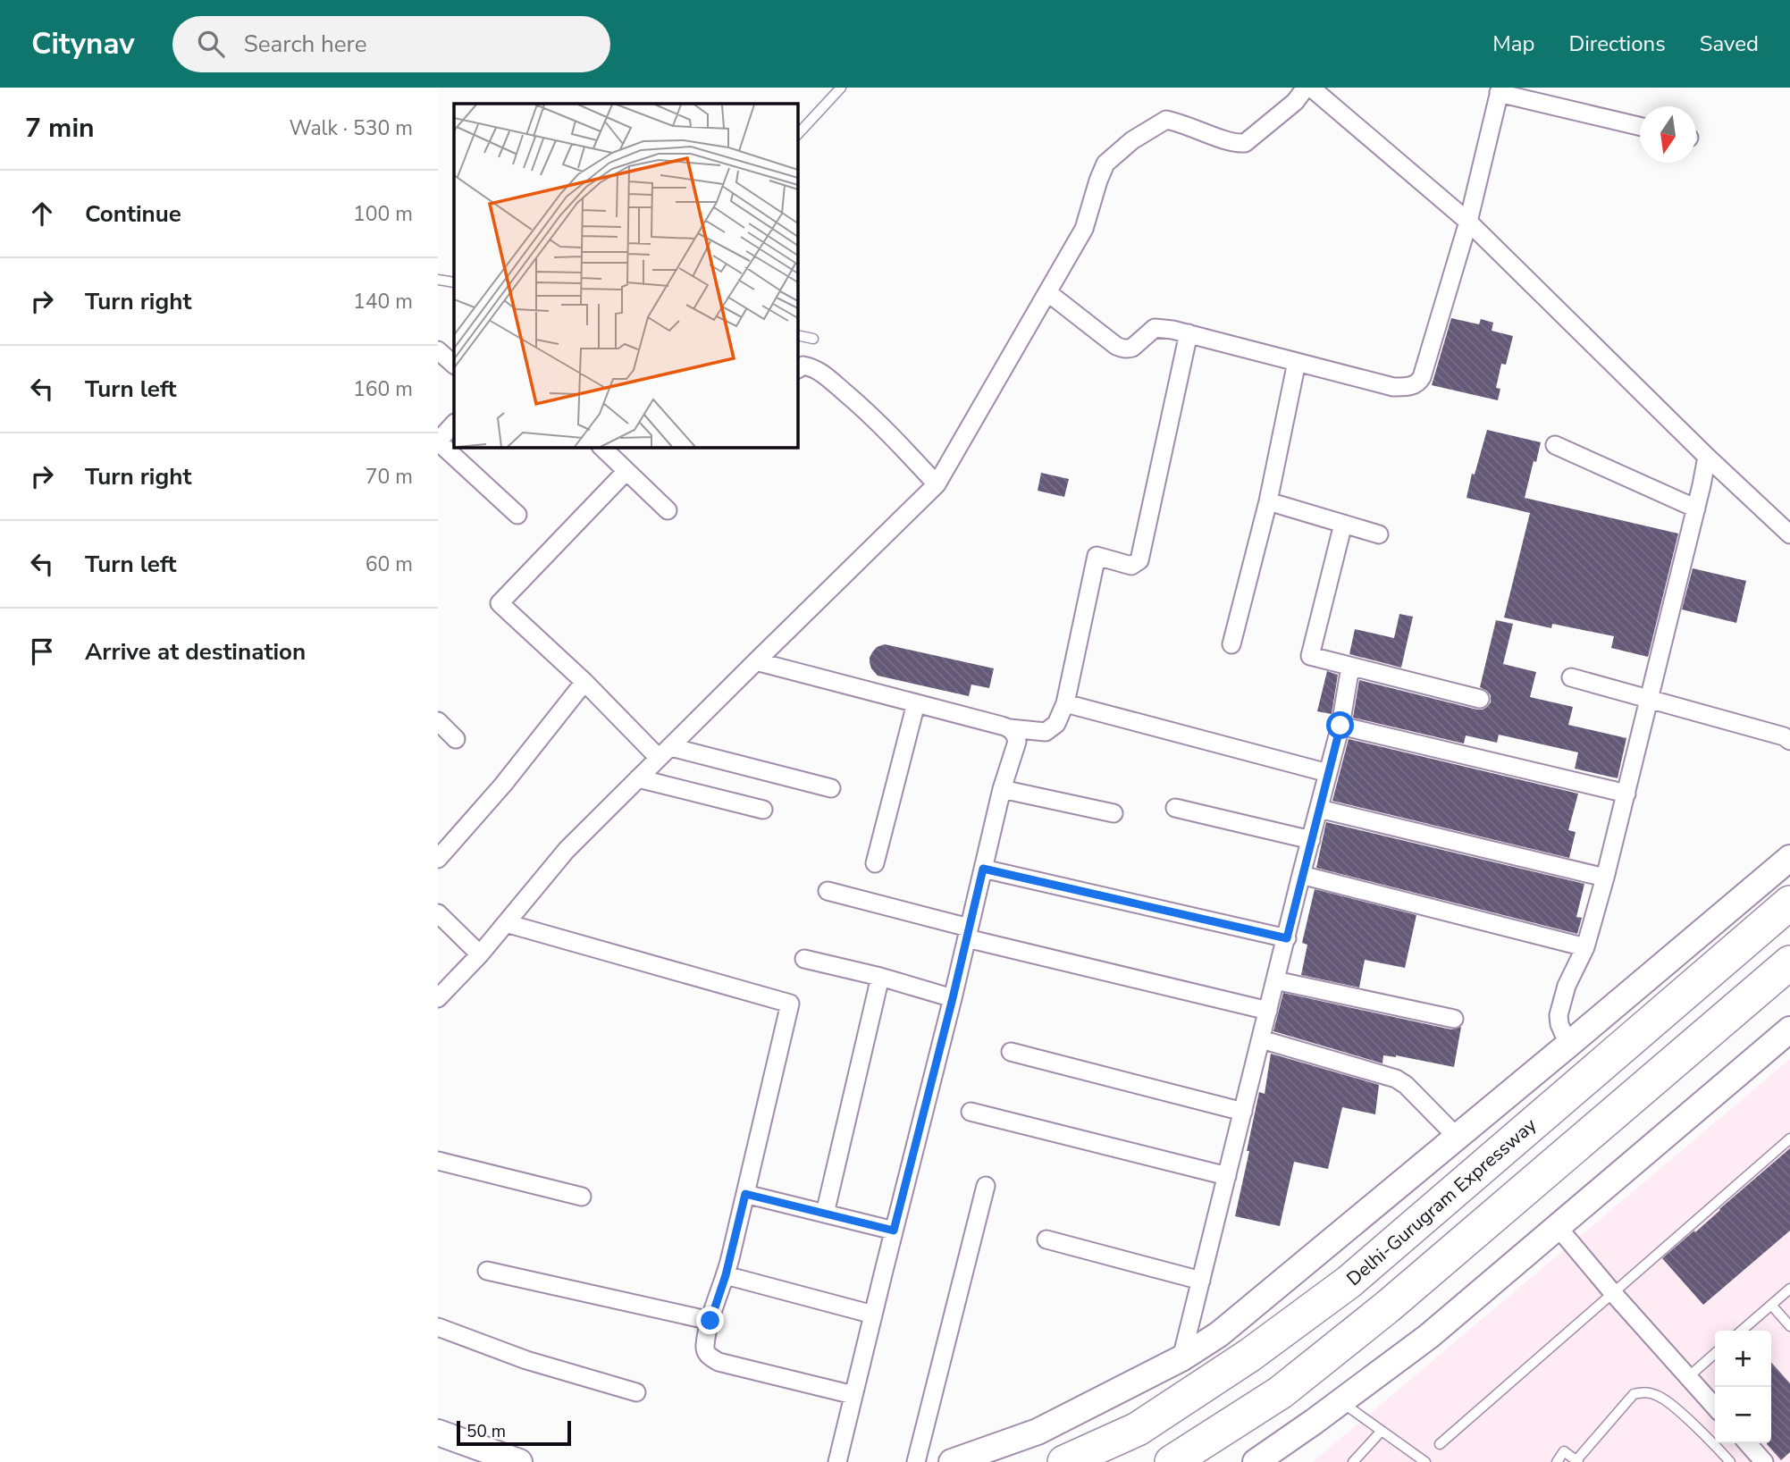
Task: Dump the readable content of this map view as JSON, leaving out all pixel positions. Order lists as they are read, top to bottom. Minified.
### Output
{"streets":{"highway":["Delhi-Gurugram Expressway"]},"scale_bar":"50 m","north":"bottom","page":{"header":"Citynav","search":"Search here","nav":["Map","Directions","Saved"],"heading":["7 min","Walk · 530 m"],"list":[["Continue","100 m"],["Turn right","140 m"],["Turn left","160 m"],["Turn right","70 m"],["Turn left","60 m"],"Arrive at destination"],"map_buttons":["+","−"],"scale":"50 m"}}
